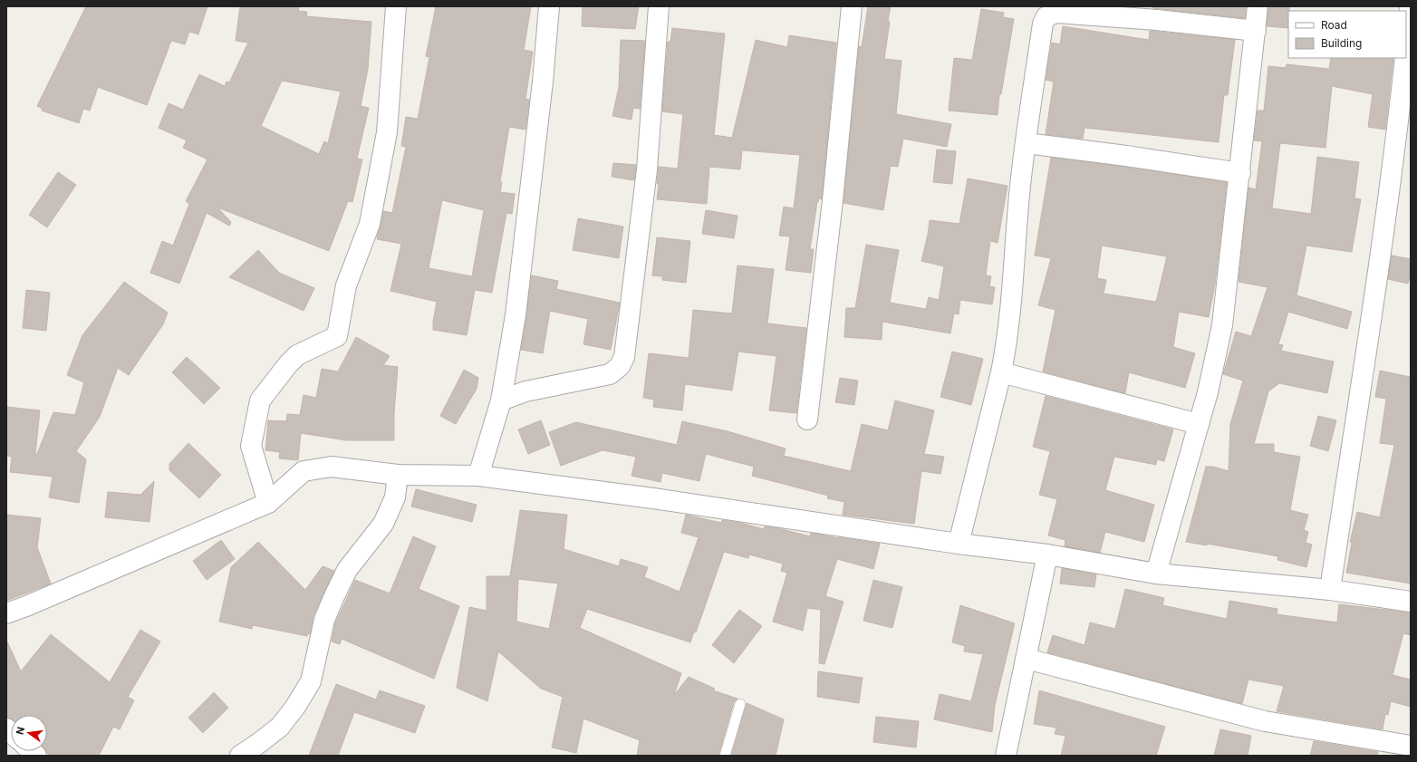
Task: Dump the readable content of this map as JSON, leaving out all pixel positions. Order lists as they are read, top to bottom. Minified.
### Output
{"legend":["Road","Building"],"north":"left"}
